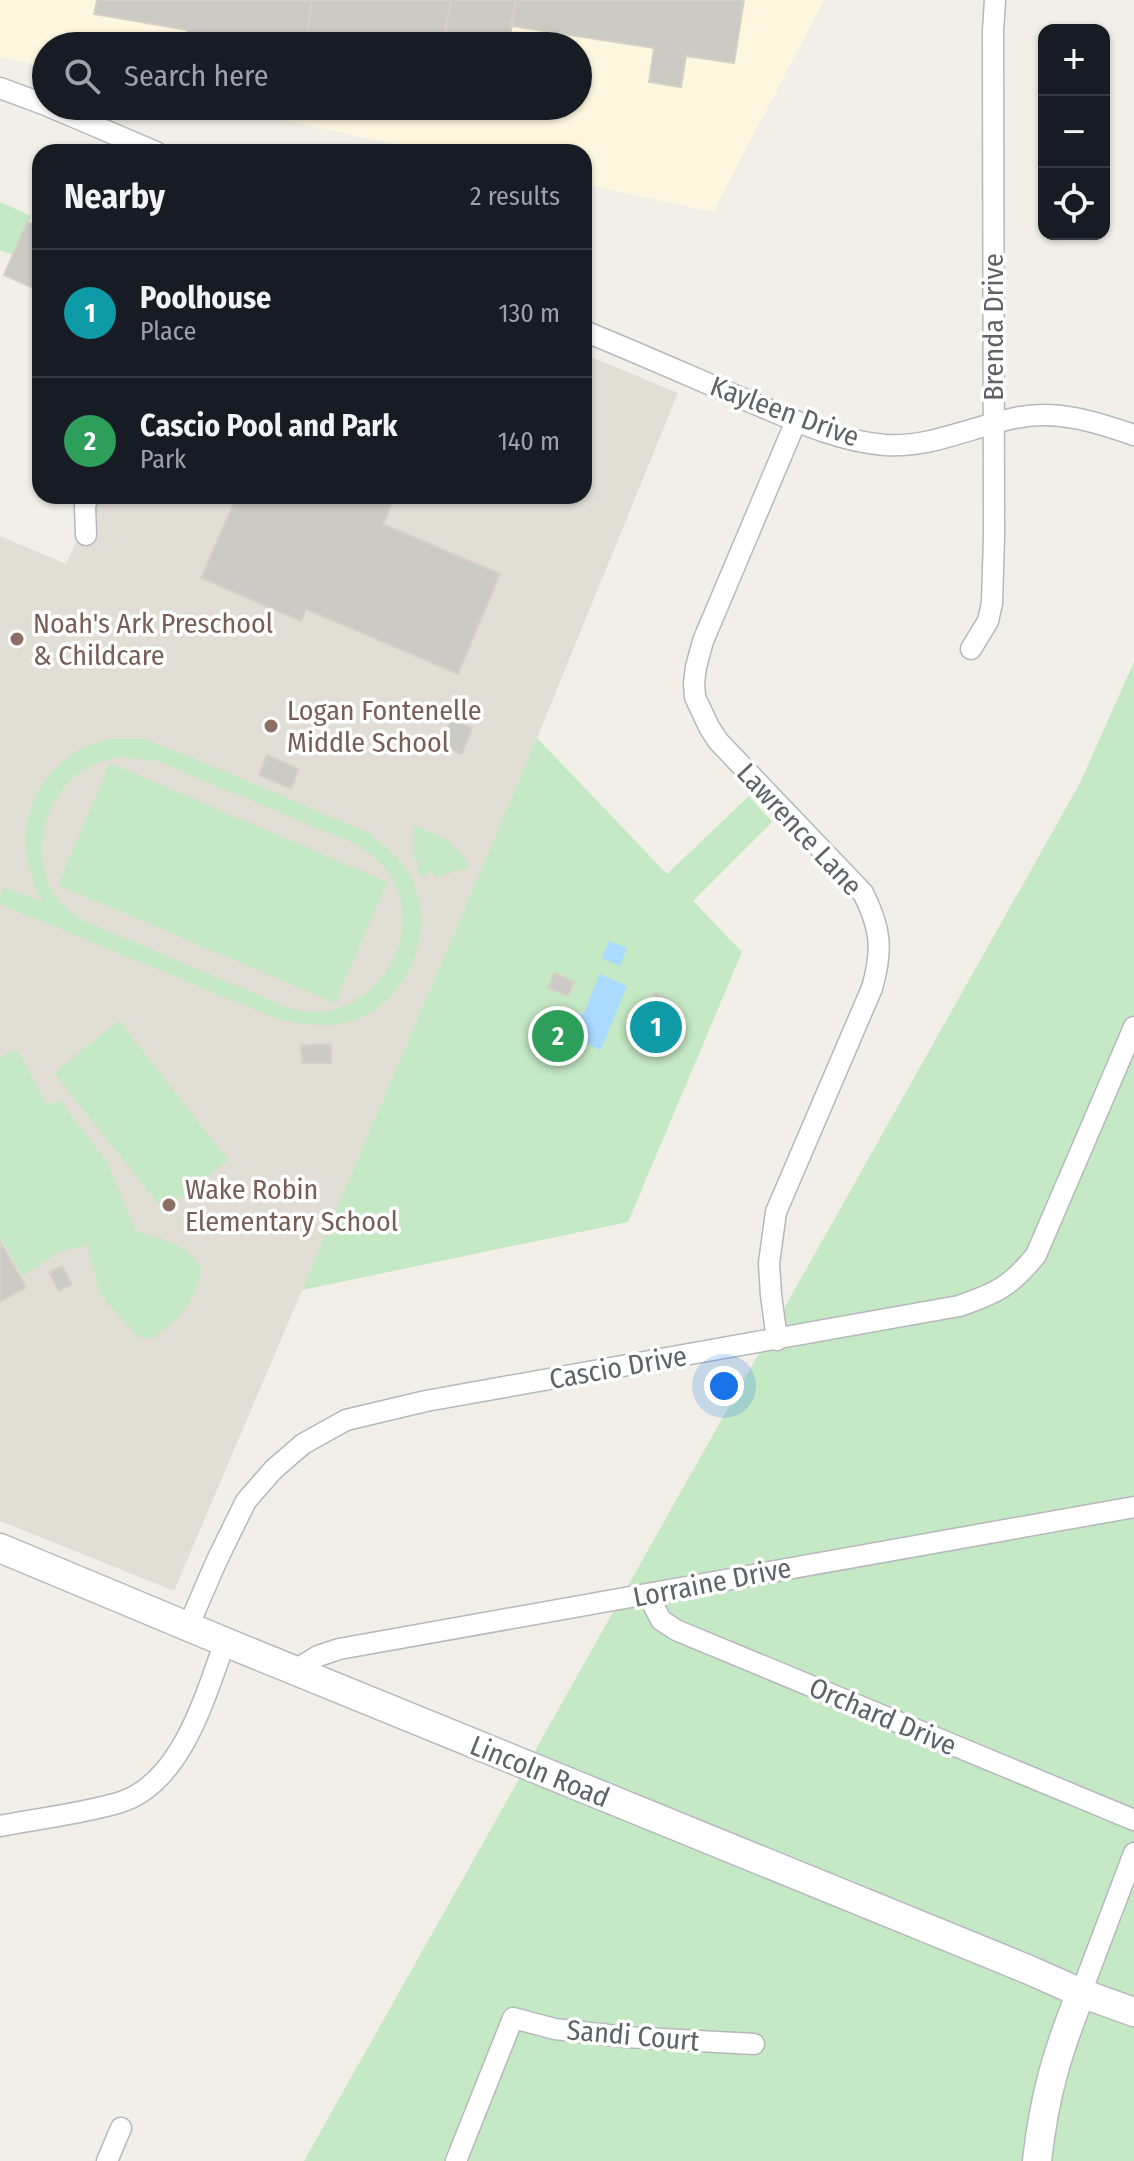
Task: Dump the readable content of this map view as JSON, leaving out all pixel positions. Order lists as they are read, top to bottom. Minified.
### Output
{"streets":{"main road":["Lincoln Road"],"street":["Brenda Drive","Kayleen Drive","Lawrence Lane","Cascio Drive","Lorraine Drive","Orchard Drive","Sandi Court"]},"crossings":[["Brenda Drive","Kayleen Drive"],["Kayleen Drive","Lawrence Lane"],["Lawrence Lane","Cascio Drive"],["Cascio Drive","Lincoln Road"],["Lorraine Drive","Orchard Drive"],["Lorraine Drive","Lincoln Road"]],"places":["Noah's Ark Preschool & Childcare","Logan Fontenelle Middle School","Wake Robin Elementary School"],"page":{"map_buttons":["+","−"],"search":"Search here","heading":["Nearby","2 results"],"list":[{"mark":"1","name":"Poolhouse","note":"Place","value":"130 m"},{"mark":"2","name":"Cascio Pool and Park","note":"Park","value":"140 m"}],"pins":["1","2"]}}
